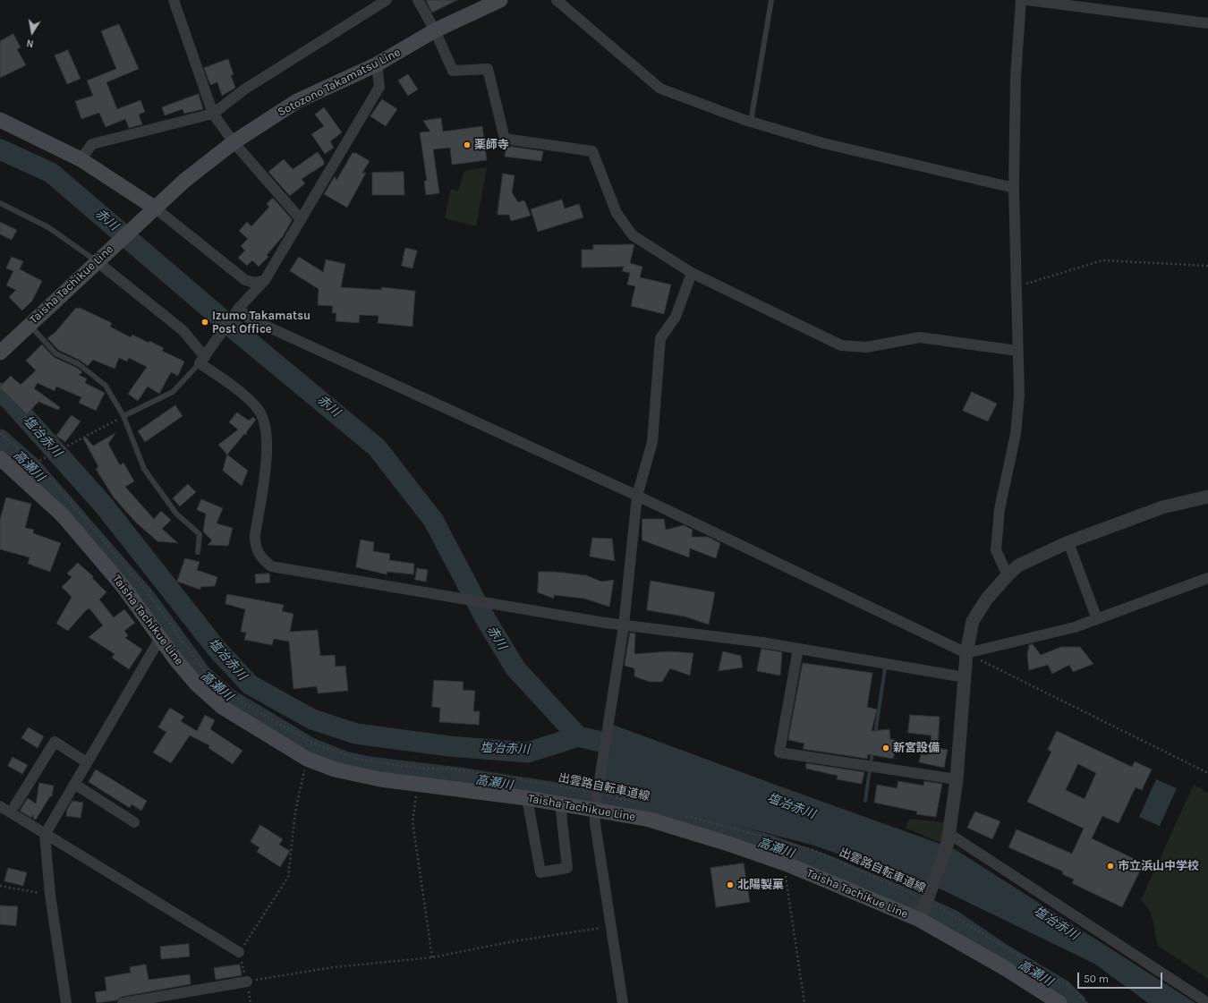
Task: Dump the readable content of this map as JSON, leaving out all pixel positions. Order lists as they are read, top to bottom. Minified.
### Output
{"streets":{"main road":["Sotozono Takamatsu Line","Taisha Tachikue Line"],"path":["出雲路自転車道線"]},"crossings":[["Sotozono Takamatsu Line","Taisha Tachikue Line"]],"water":["赤川","塩冶赤川","高瀬川"],"places":["薬師寺","Izumo Takamatsu Post Office","新宮設備","市立浜山中学校","北陽製菓"],"scale_bar":"50 m","north":"bottom"}
